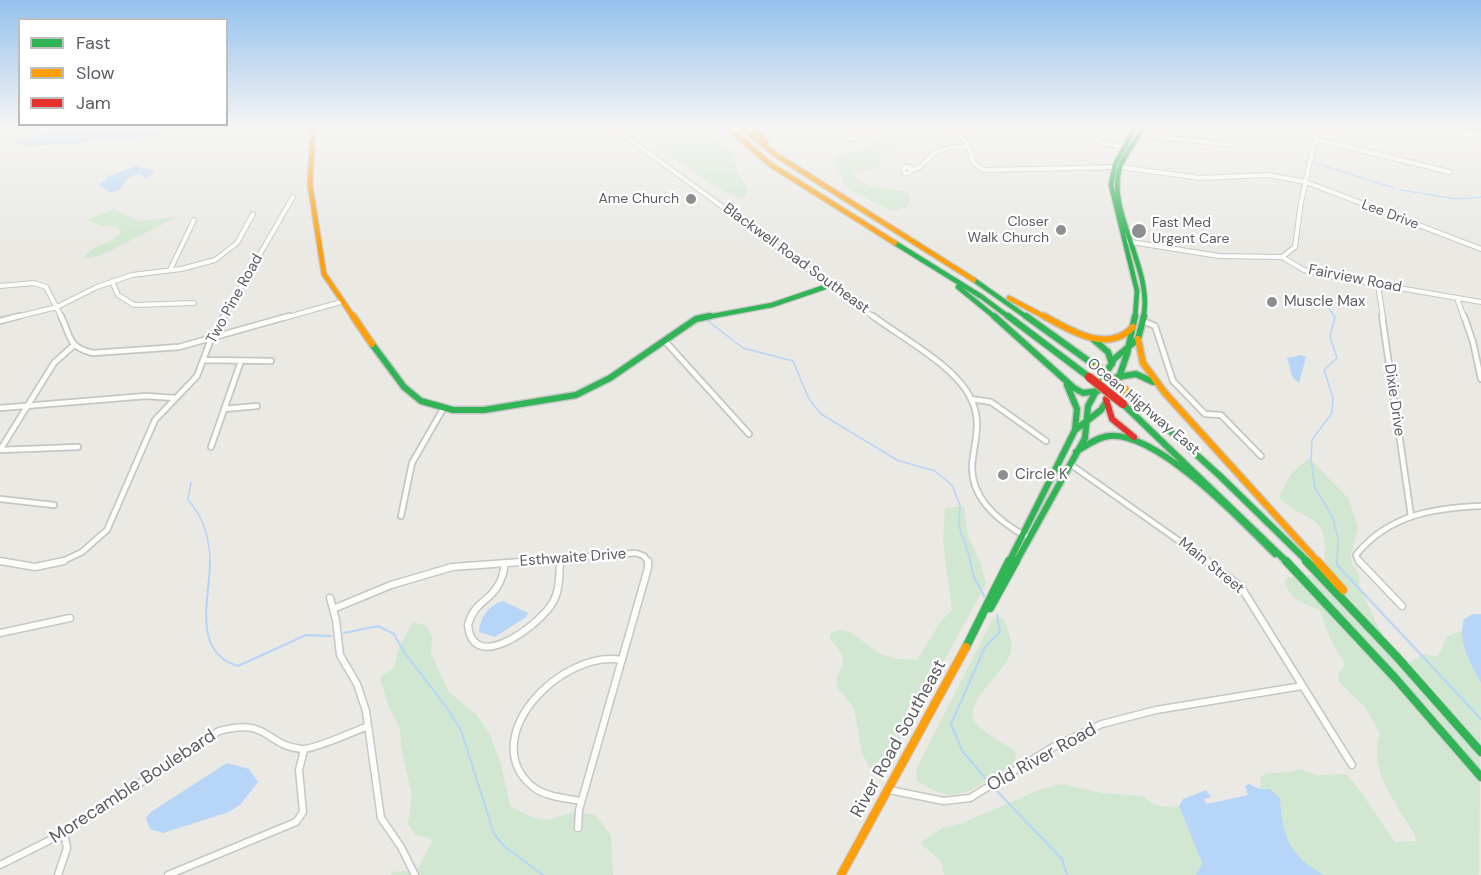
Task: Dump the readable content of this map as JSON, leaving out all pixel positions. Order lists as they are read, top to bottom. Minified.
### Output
{"streets":{"main road":["Ocean Highway East","River Road Southeast"],"street":["Lee Drive","Blackwell Road Southeast","Fairview Road","Two Pine Road","Dixie Drive","Esthwaite Drive","Main Street","Old River Road","Morecamble Boulebard"]},"crossings":[["Blackwell Road Southeast","River Road Southeast"],["Fairview Road","Dixie Drive"],["Main Street","River Road Southeast"],["Main Street","Old River Road"],["River Road Southeast","Old River Road"]],"places":["Ame Church","Closer Walk Church","Fast Med Urgent Care","Muscle Max","Circle K"],"legend":["Fast","Slow","Jam"]}
